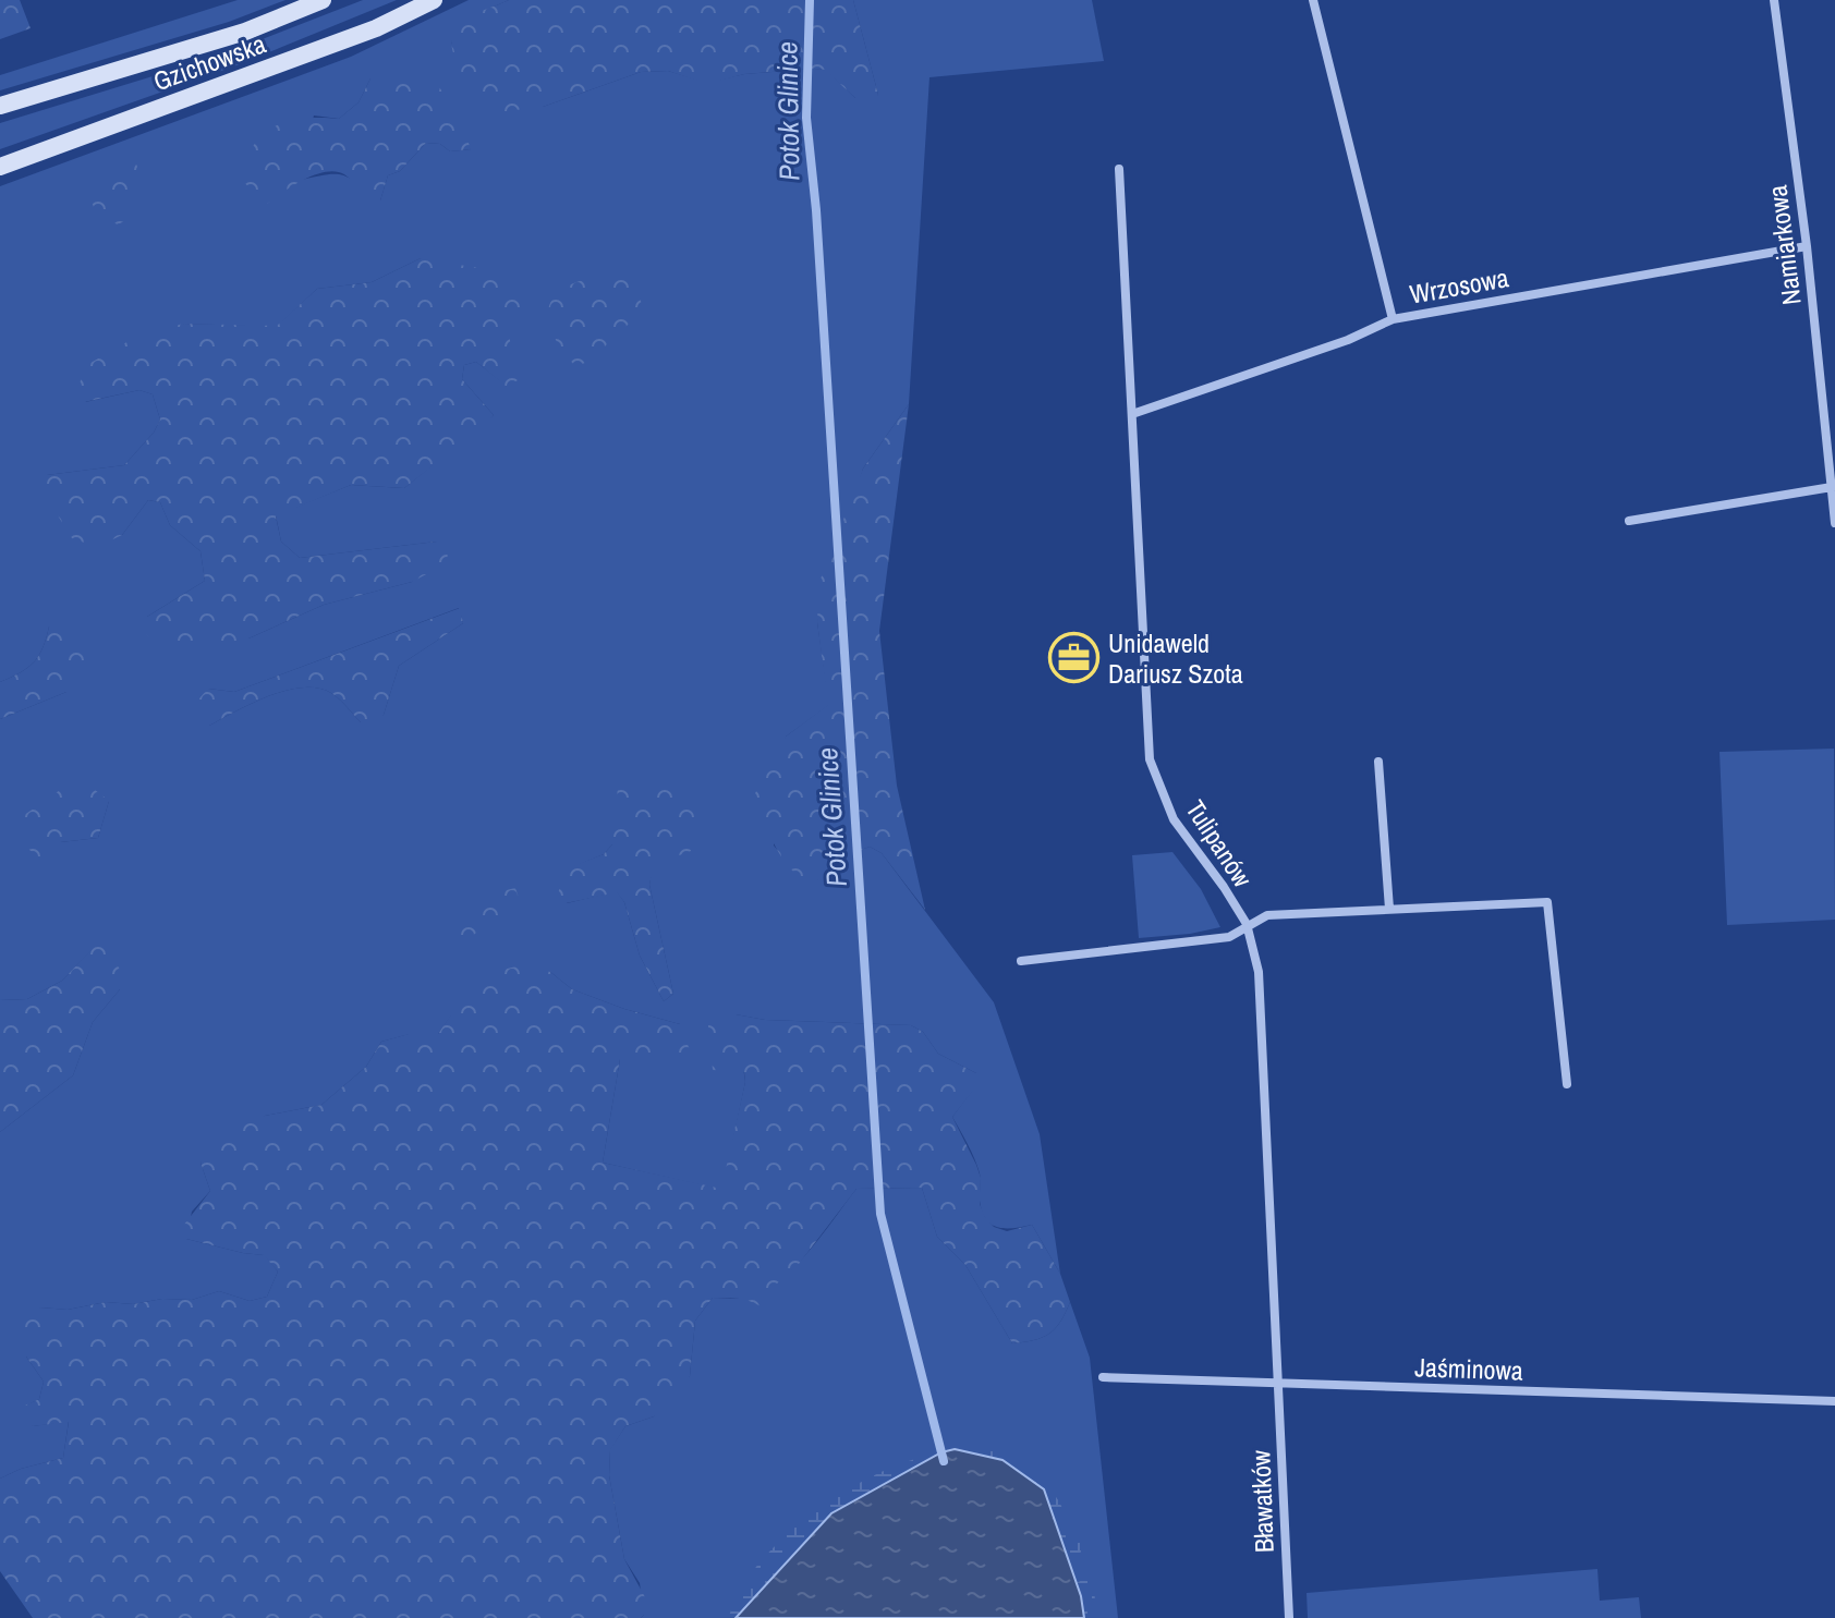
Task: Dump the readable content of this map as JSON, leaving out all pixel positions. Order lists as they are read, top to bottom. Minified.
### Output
{"streets":{"street":["Gzichowska","Namiarkowa","Wrzosowa","Tulipanów","Jaśminowa","Bławatków"]},"crossings":[["Namiarkowa","Wrzosowa"],["Wrzosowa","Tulipanów"],["Tulipanów","Jaśminowa"],["Tulipanów","Bławatków"],["Jaśminowa","Bławatków"]],"water":["Potok Glinice"],"places":{"office":["Unidaweld Dariusz Szota"]}}
